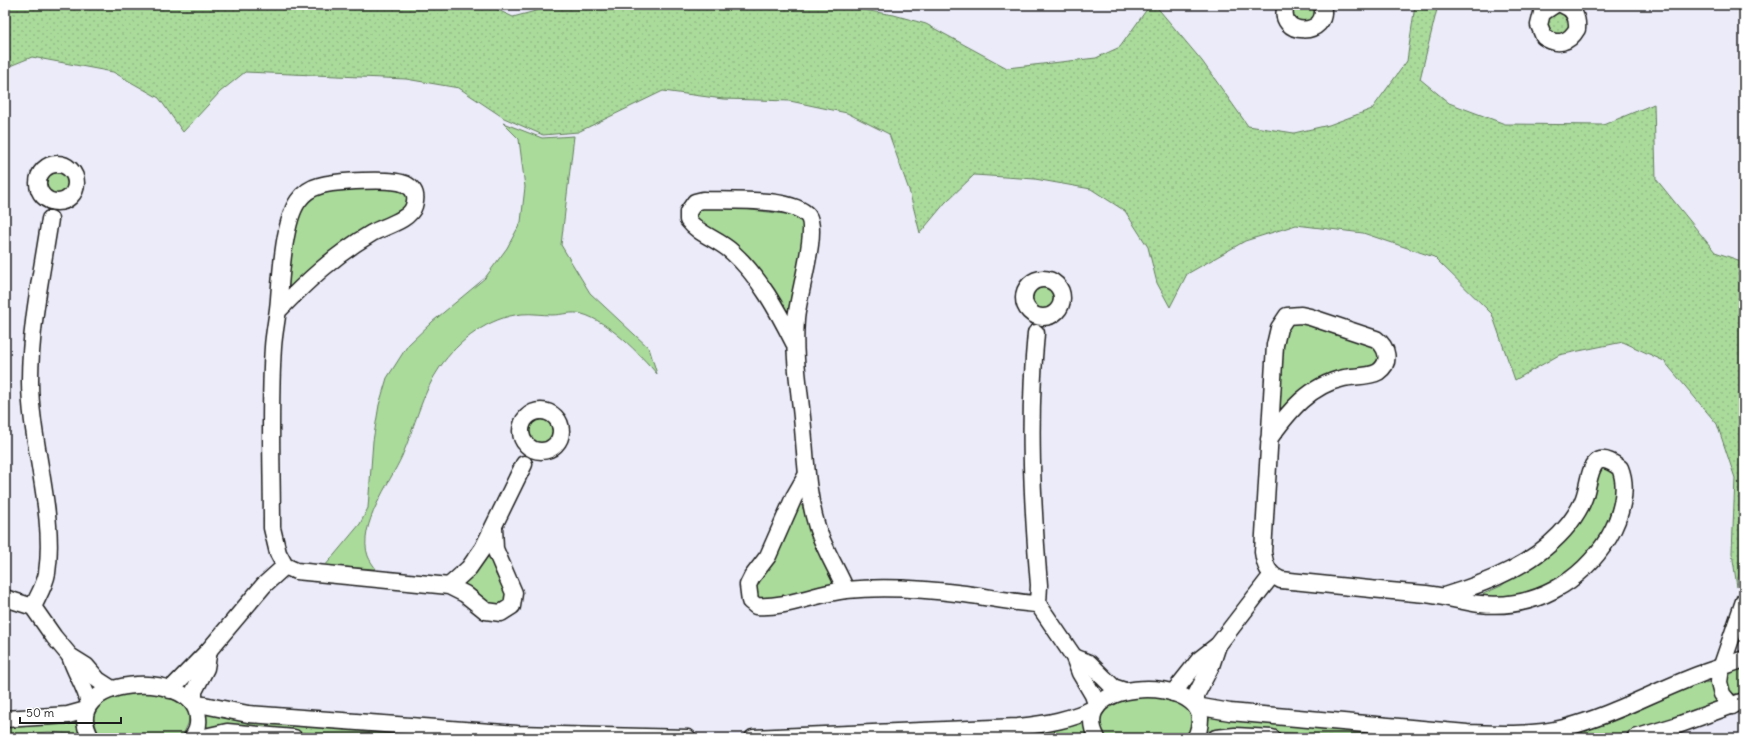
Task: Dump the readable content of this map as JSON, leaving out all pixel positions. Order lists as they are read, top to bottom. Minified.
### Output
{"scale_bar":"50 m"}
